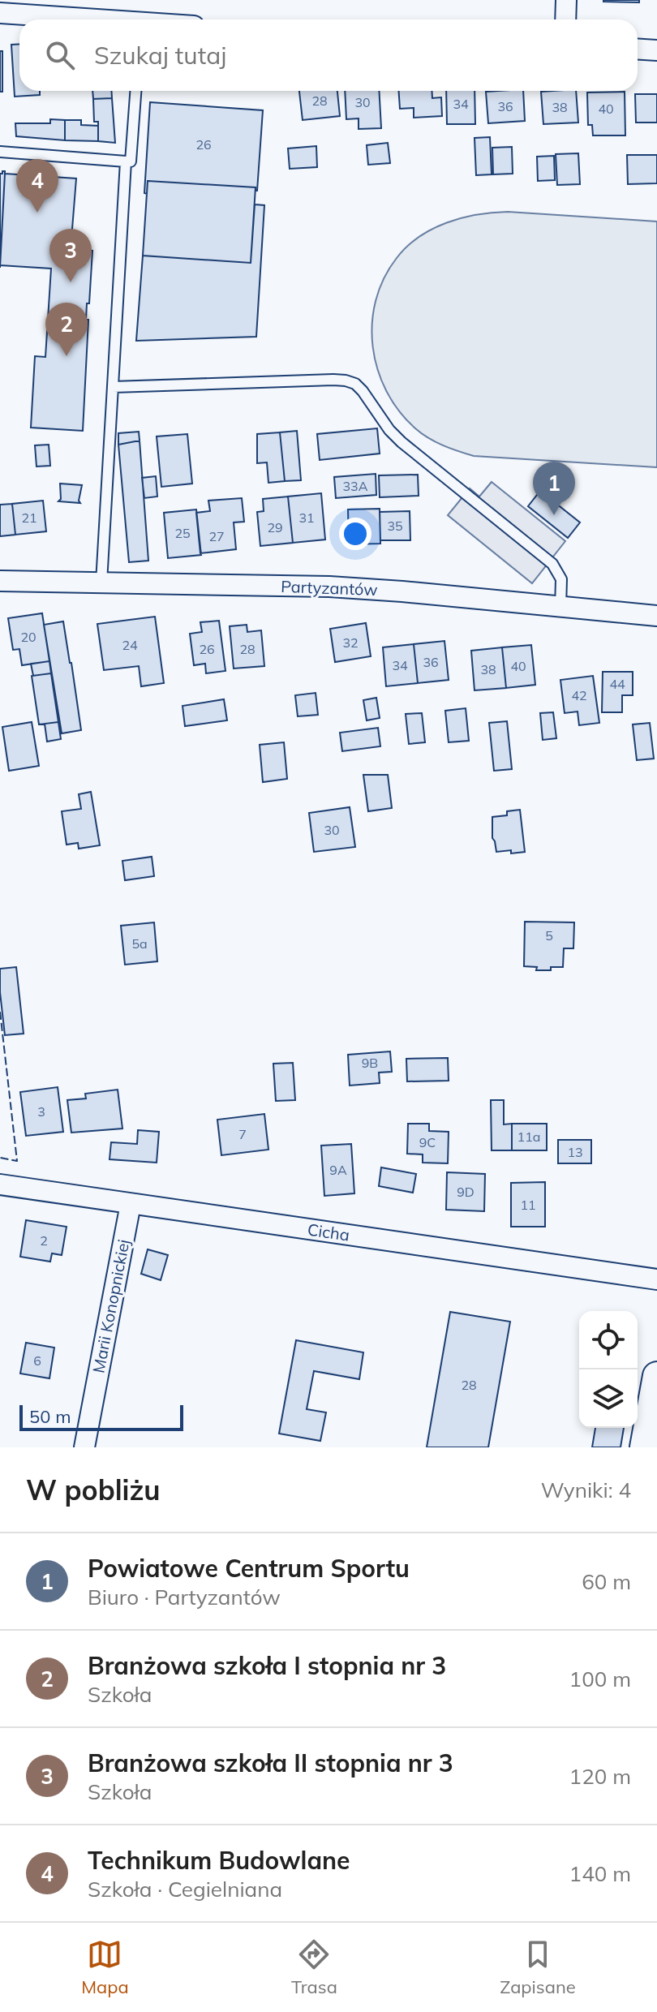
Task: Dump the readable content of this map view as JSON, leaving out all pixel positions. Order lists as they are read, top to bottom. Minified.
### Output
{"streets":{"street":["Partyzantów","Cicha","Marii Konopnickiej"]},"crossings":[["Cicha","Marii Konopnickiej"]],"house_numbers":["28","30","34","36","38","40","26","33A","21","31","35","29","25","27","20","32","24","26","28","36","34","40","38","44","42","30","5","5a","9B","3","7","11a","9C","13","9A","9D","11","2","6","28"],"scale_bar":"50 m","page":{"search":"Szukaj tutaj","pins":["4","3","2","1"],"scale":"50 m","heading":["W pobliżu","Wyniki: 4"],"list":[{"mark":"1","name":"Powiatowe Centrum Sportu","note":"Biuro · Partyzantów","value":"60 m"},{"mark":"2","name":"Branżowa szkoła I stopnia nr 3","note":"Szkoła","value":"100 m"},{"mark":"3","name":"Branżowa szkoła II stopnia nr 3","note":"Szkoła","value":"120 m"},{"mark":"4","name":"Technikum Budowlane","note":"Szkoła · Cegielniana","value":"140 m"}],"nav":["Mapa","Trasa","Zapisane"]}}
